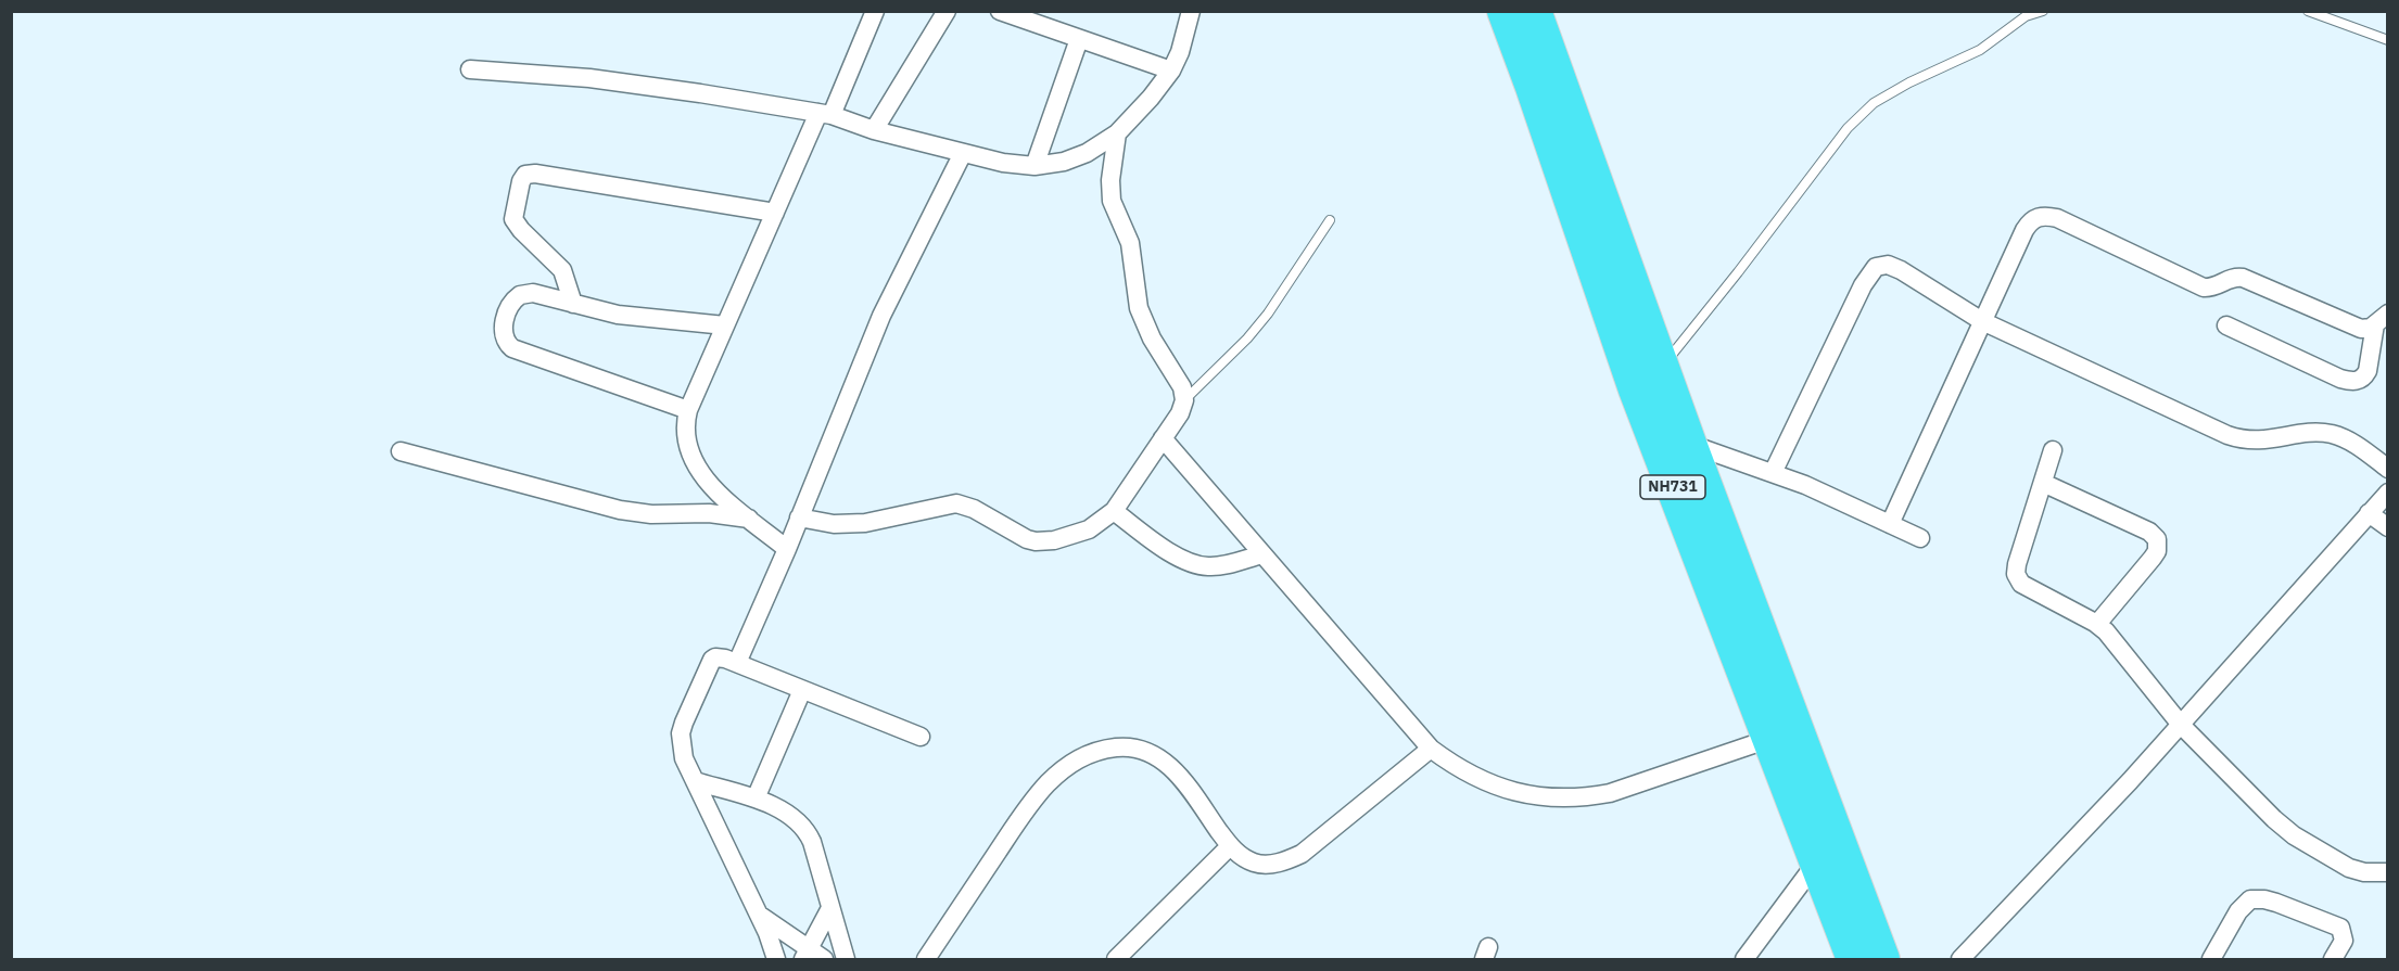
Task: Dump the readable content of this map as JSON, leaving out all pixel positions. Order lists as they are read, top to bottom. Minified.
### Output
{"streets":{"highway":["NH731"]}}
